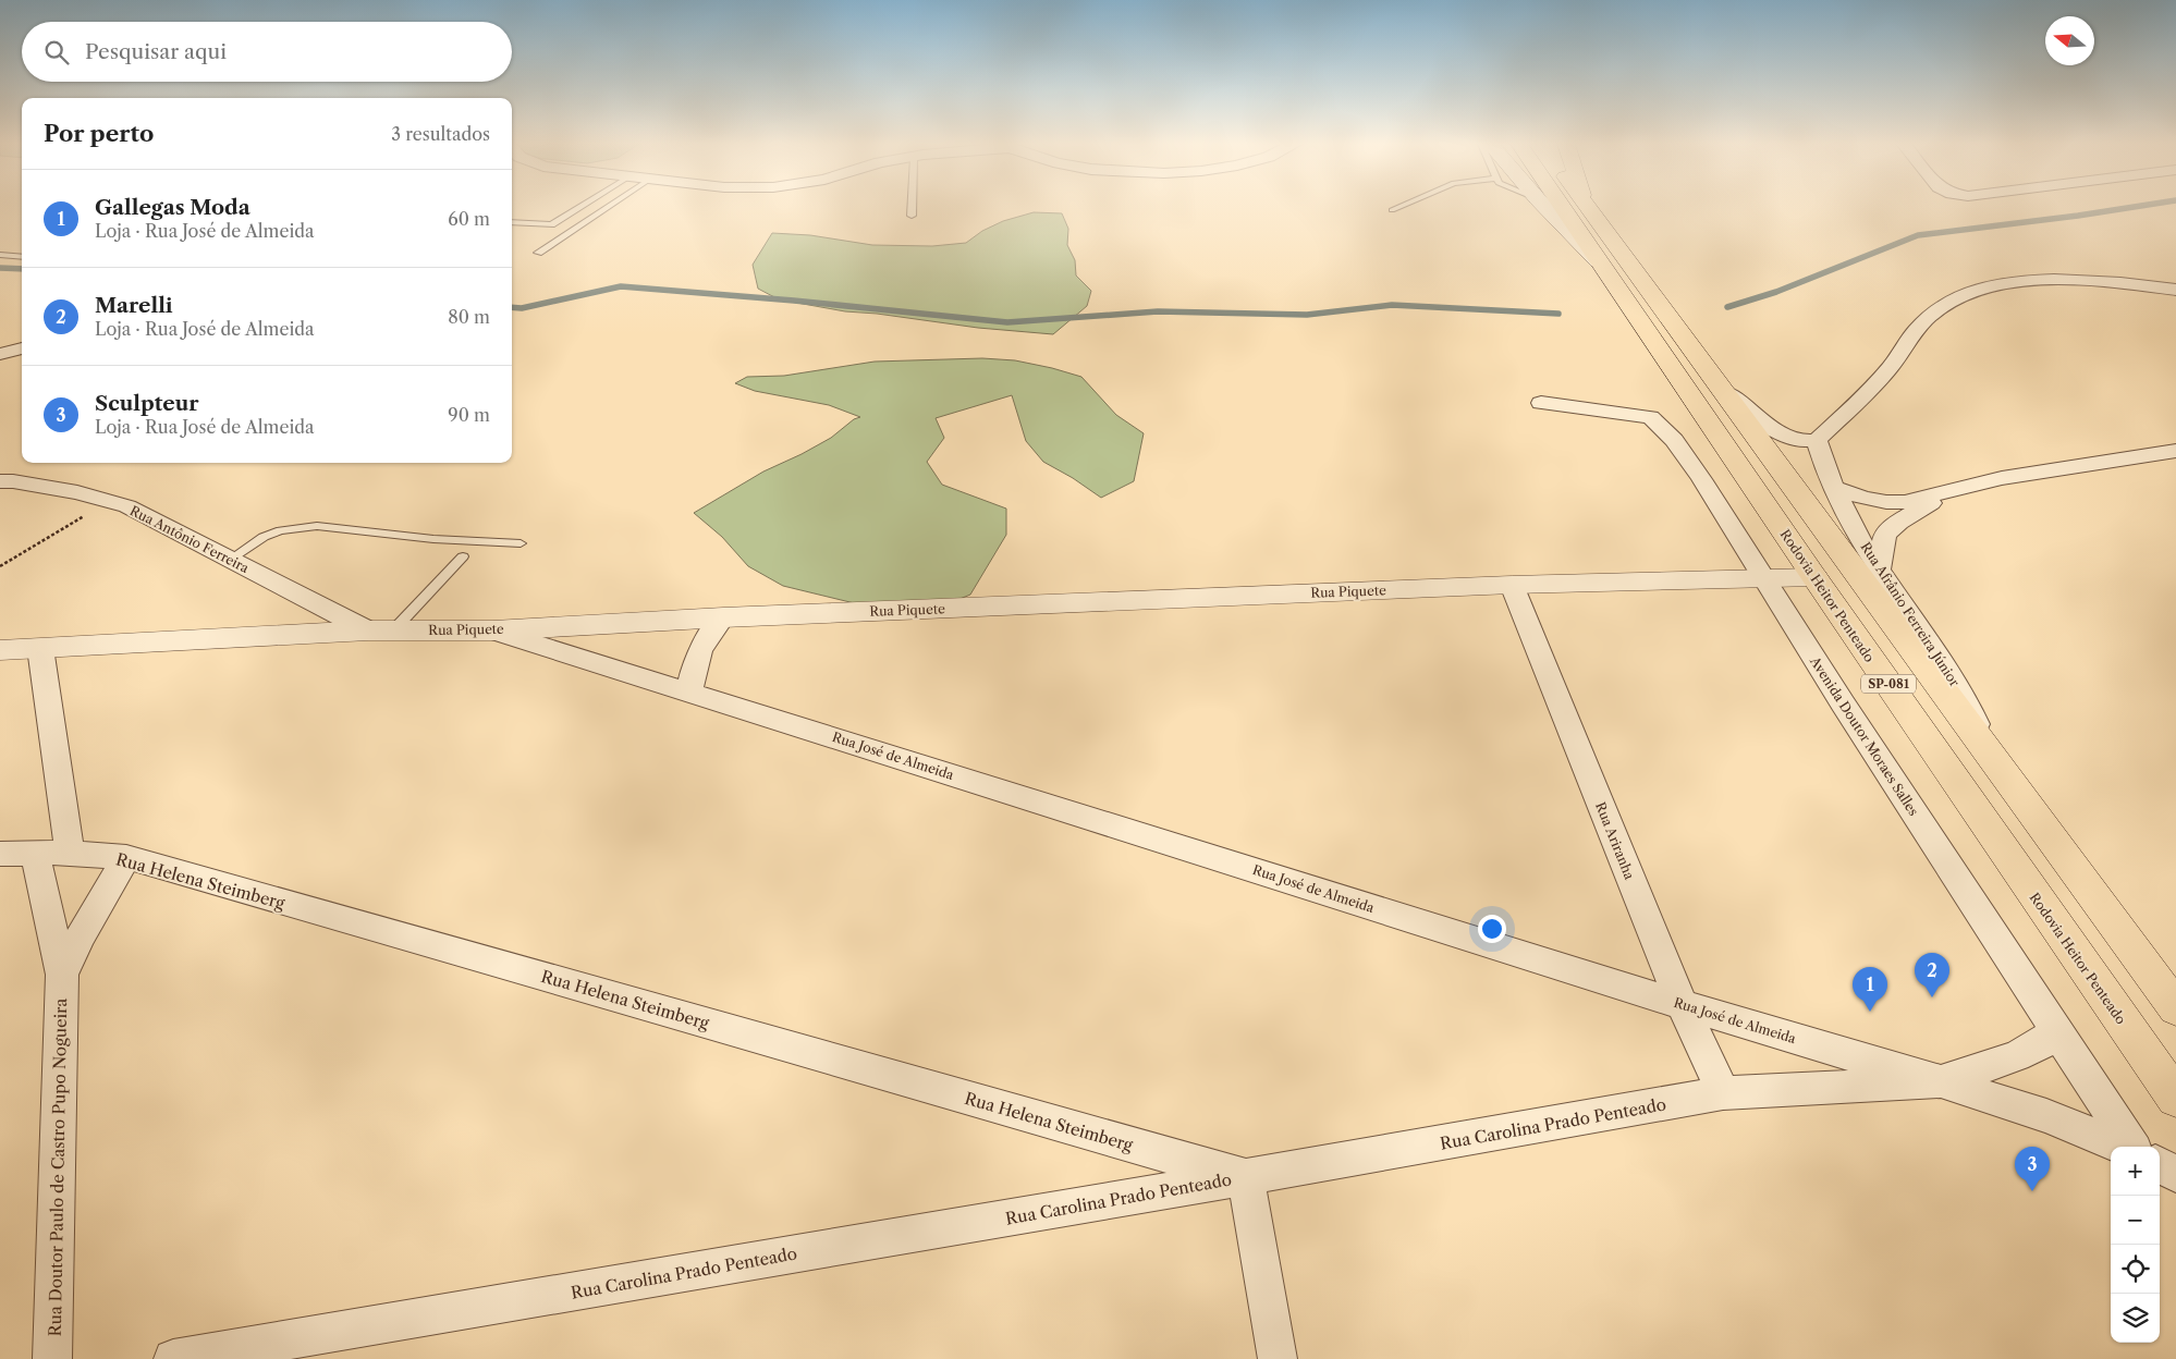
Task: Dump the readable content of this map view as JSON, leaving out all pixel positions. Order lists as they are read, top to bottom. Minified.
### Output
{"streets":{"main road":["Rodovia Heitor Penteado","SP-081"],"street":["Rua Antônio Ferreira","Rua Piquete","Rua Afrânio Ferreira Júnior","Avenida Doutor Moraes Salles","Rua José de Almeida","Rua Ariranha","Rua Helena Steimberg","Rua Carolina Prado Penteado","Rua Doutor Paulo de Castro Pupo Nogueira"]},"crossings":[["Rua Antônio Ferreira","Rua Piquete"],["Rua Piquete","Rodovia Heitor Penteado"],["Rua Piquete","Avenida Doutor Moraes Salles"],["Rua Piquete","Rua José de Almeida"],["Rua Piquete","Rua Ariranha"],["Rua Afrânio Ferreira Júnior","SP-081"],["Avenida Doutor Moraes Salles","Rua Carolina Prado Penteado"],["Rua José de Almeida","Rua Ariranha"],["Rua José de Almeida","Rua Carolina Prado Penteado"],["Rua Ariranha","Rua Carolina Prado Penteado"],["Rua Helena Steimberg","Rua Carolina Prado Penteado"],["Rua Helena Steimberg","Rua Doutor Paulo de Castro Pupo Nogueira"]],"north":"left","page":{"search":"Pesquisar aqui","heading":["Por perto","3 resultados"],"list":[{"mark":"1","name":"Gallegas Moda","note":"Loja · Rua José de Almeida","value":"60 m"},{"mark":"2","name":"Marelli","note":"Loja · Rua José de Almeida","value":"80 m"},{"mark":"3","name":"Sculpteur","note":"Loja · Rua José de Almeida","value":"90 m"}],"pins":["2","1","3"],"map_buttons":["+","−"]}}
